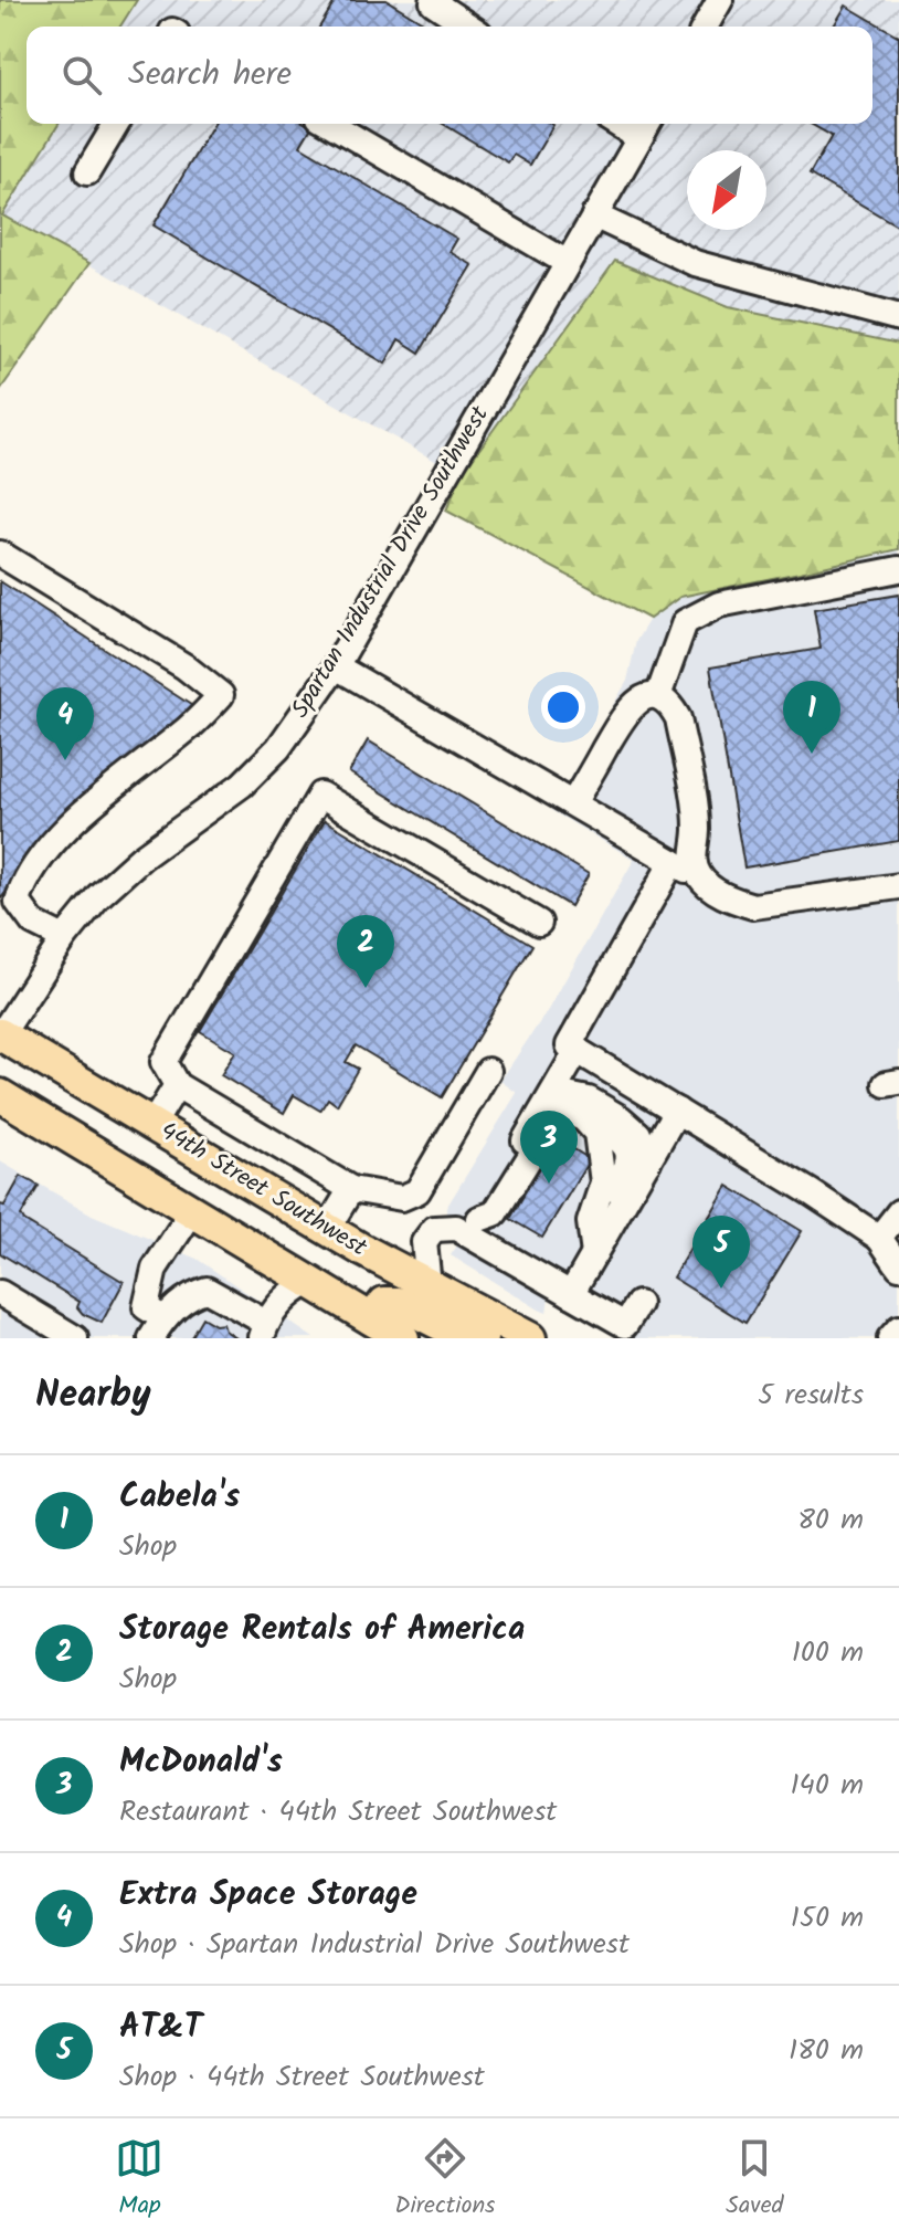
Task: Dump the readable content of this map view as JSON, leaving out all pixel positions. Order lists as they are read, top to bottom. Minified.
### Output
{"streets":{"main road":["44th Street Southwest"],"street":["Spartan Industrial Drive Southwest"]},"crossings":[["Spartan Industrial Drive Southwest","44th Street Southwest"]],"north":"bottom left","page":{"search":"Search here","pins":["1","4","2","3","5"],"heading":["Nearby","5 results"],"list":[{"mark":"1","name":"Cabela's","note":"Shop","value":"80 m"},{"mark":"2","name":"Storage Rentals of America","note":"Shop","value":"100 m"},{"mark":"3","name":"McDonald's","note":"Restaurant · 44th Street Southwest","value":"140 m"},{"mark":"4","name":"Extra Space Storage","note":"Shop · Spartan Industrial Drive Southwest","value":"150 m"},{"mark":"5","name":"AT&T","note":"Shop · 44th Street Southwest","value":"180 m"}],"nav":["Map","Directions","Saved"]}}
